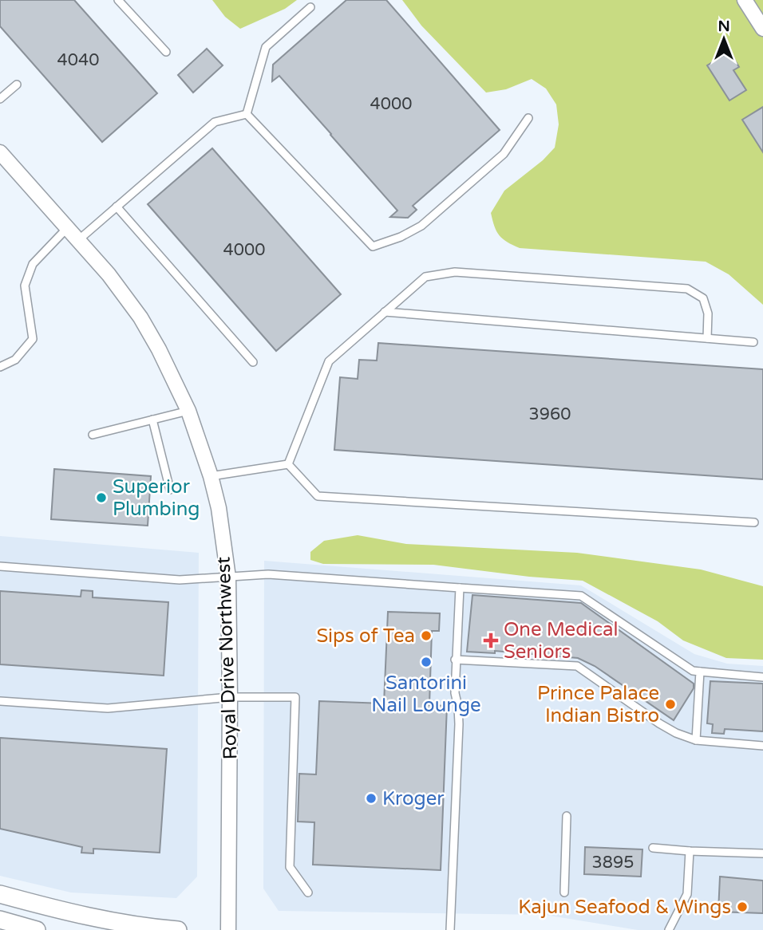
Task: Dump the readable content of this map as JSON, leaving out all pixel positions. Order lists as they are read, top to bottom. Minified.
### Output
{"streets":{"street":["Royal Drive Northwest"]},"places":{"other":["Superior Plumbing","Sips of Tea","Santorini Nail Lounge","Prince Palace Indian Bistro","Kroger","Kajun Seafood & Wings"],"health":["One Medical Seniors"]},"house_numbers":["4040","4000","4000","3960","3895"],"north":"top"}
